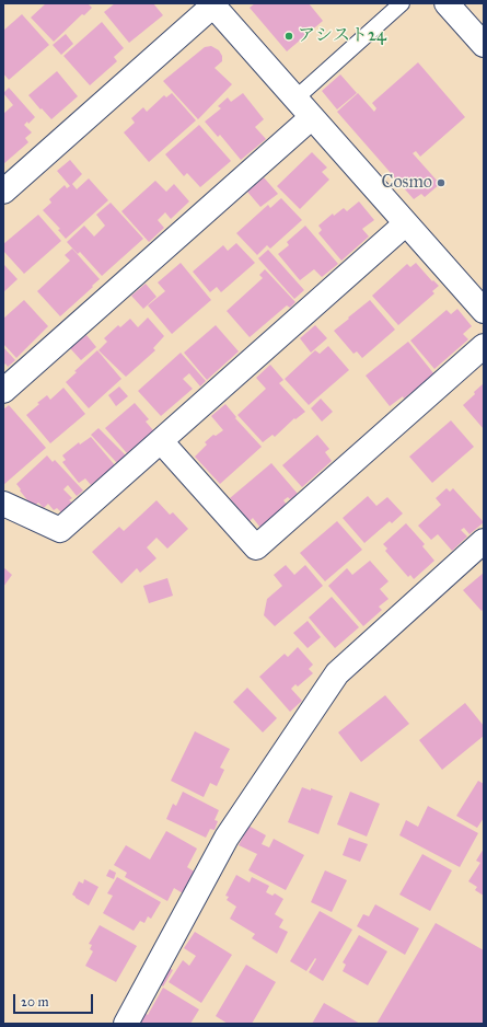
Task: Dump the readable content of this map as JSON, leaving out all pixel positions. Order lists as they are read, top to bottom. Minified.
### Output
{"places":["アシスト24","Cosmo"],"scale_bar":"20 m"}
